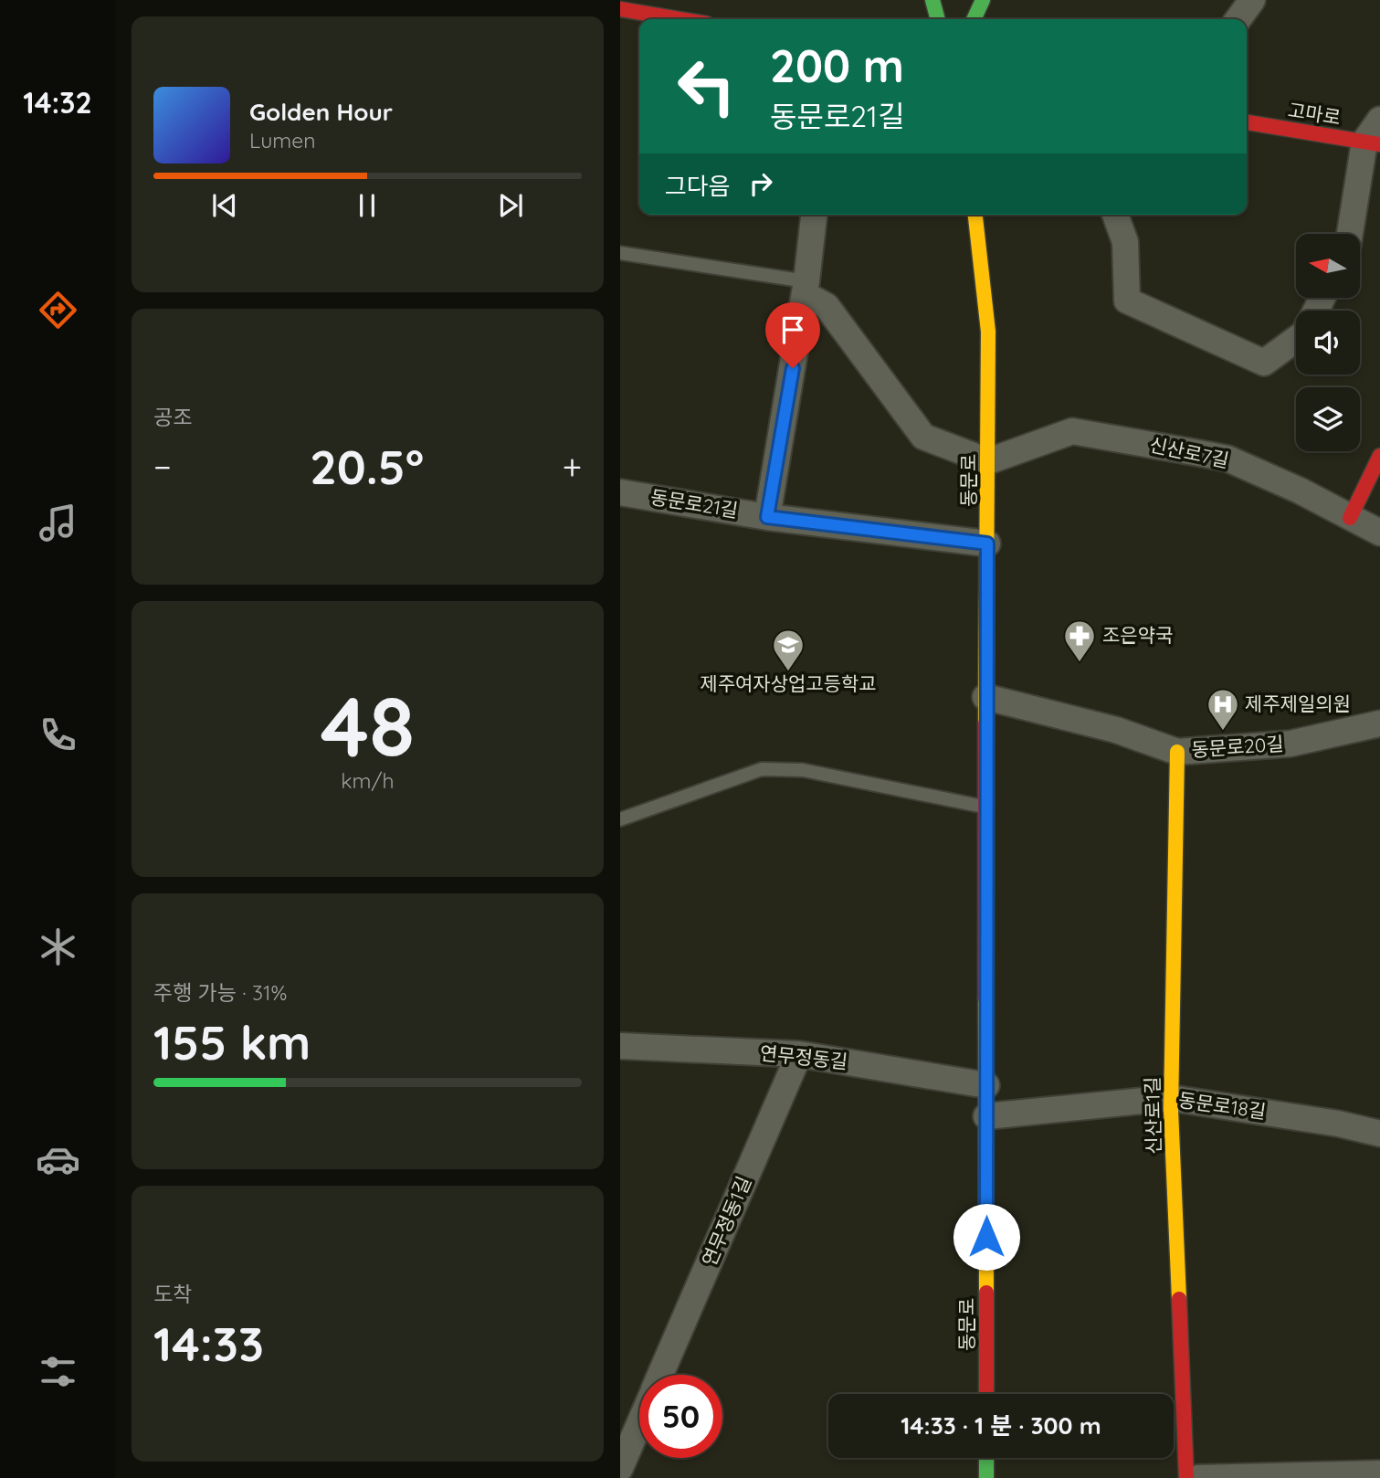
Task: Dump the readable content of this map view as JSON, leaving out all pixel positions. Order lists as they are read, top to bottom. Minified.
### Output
{"streets":{"main road":["고마로","동문로","신산로1길"],"street":["신산로7길","동문로21길","동문로20길","연무정동길","동문로18길","연무정동1길"]},"crossings":[["신산로7길","동문로"],["동문로","동문로21길"],["동문로","동문로20길"],["동문로","연무정동길"],["동문로","동문로18길"],["동문로20길","신산로1길"],["연무정동길","연무정동1길"],["동문로18길","신산로1길"]],"places":{"pharmacy":["조은약국"],"school or university":["제주여자상업고등학교"],"hospital":["제주제일의원"]},"north":"left","page":{"tabs":"14:32","turn":["200 m","동문로21길"],"song":["Golden Hour","Lumen"],"then":"그다음","tile":["공조",["48","km/h"],["주행 가능 · 31%","155 km"],["도착","14:33"]],"heat":["−","20.5°","+"],"limit":"50","trip":"14:33 · 1 분 · 300 m"}}
